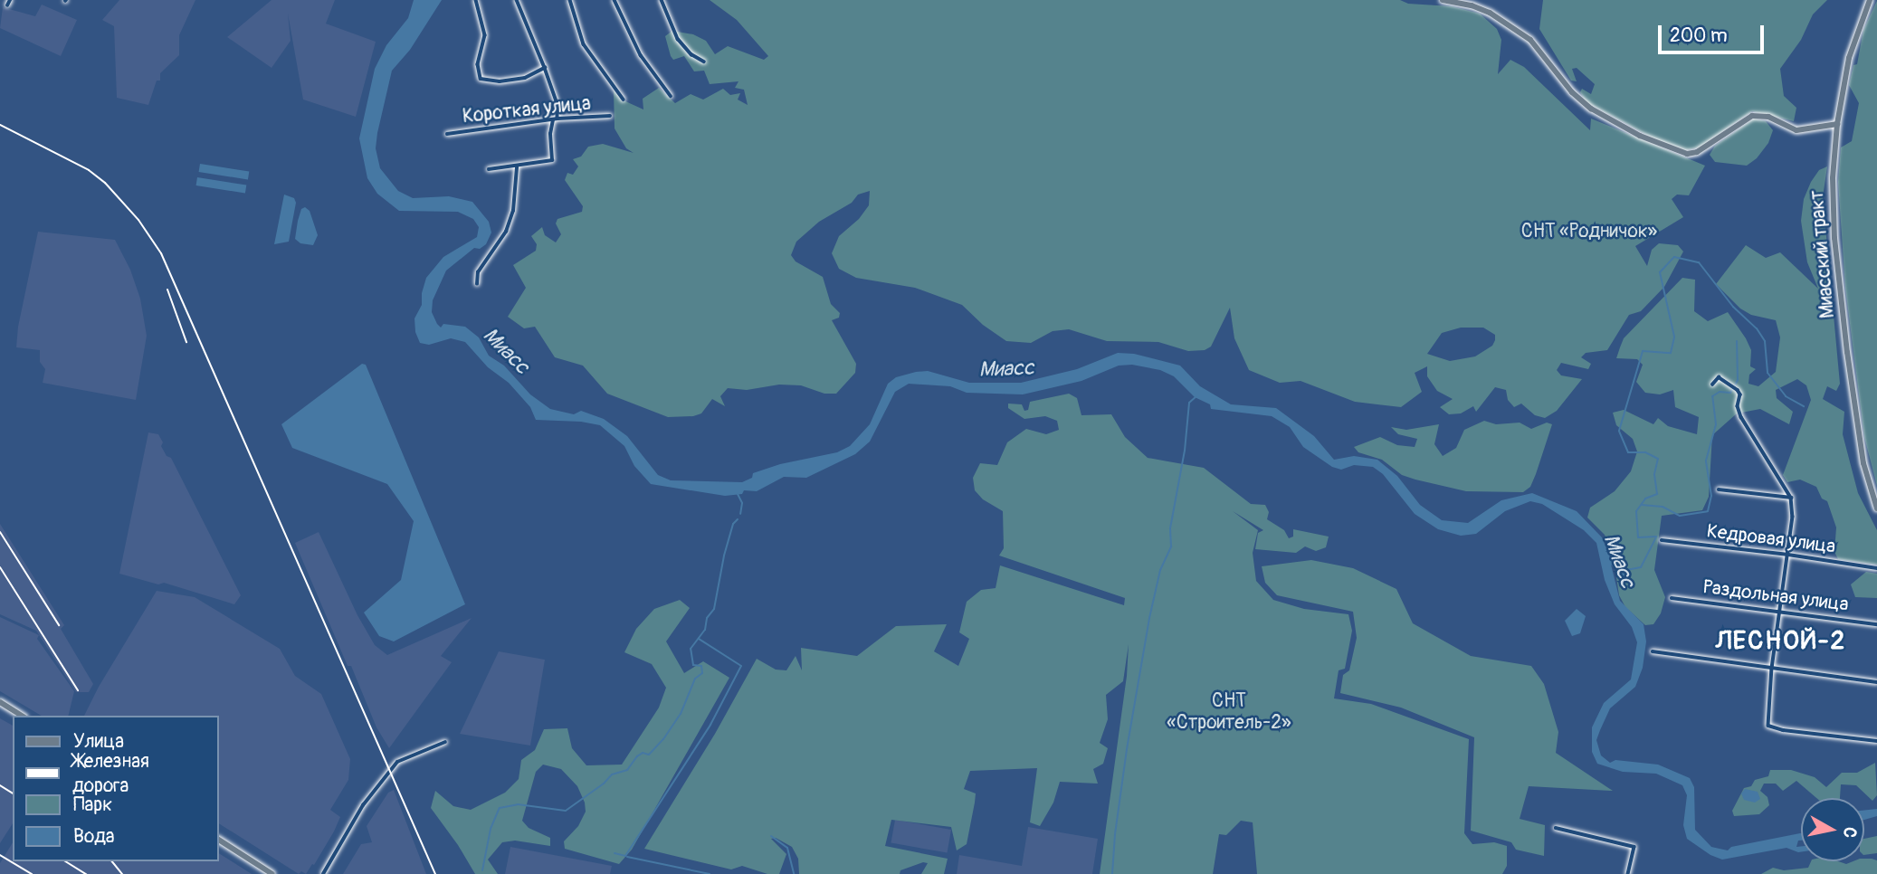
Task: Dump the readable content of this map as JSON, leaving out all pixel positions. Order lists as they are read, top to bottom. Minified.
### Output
{"streets":{"main road":["Миасский тракт"],"street":["Короткая улица","Кедровая улица","Раздольная улица"]},"districts":["ЛЕСНОЙ-2"],"water":["Миасс"],"parks":["СНТ «Родничок»","СНТ «Строитель-2»"],"legend":["Улица","Железная дорога","Парк","Вода"],"scale_bar":"200 m","north":"right"}
